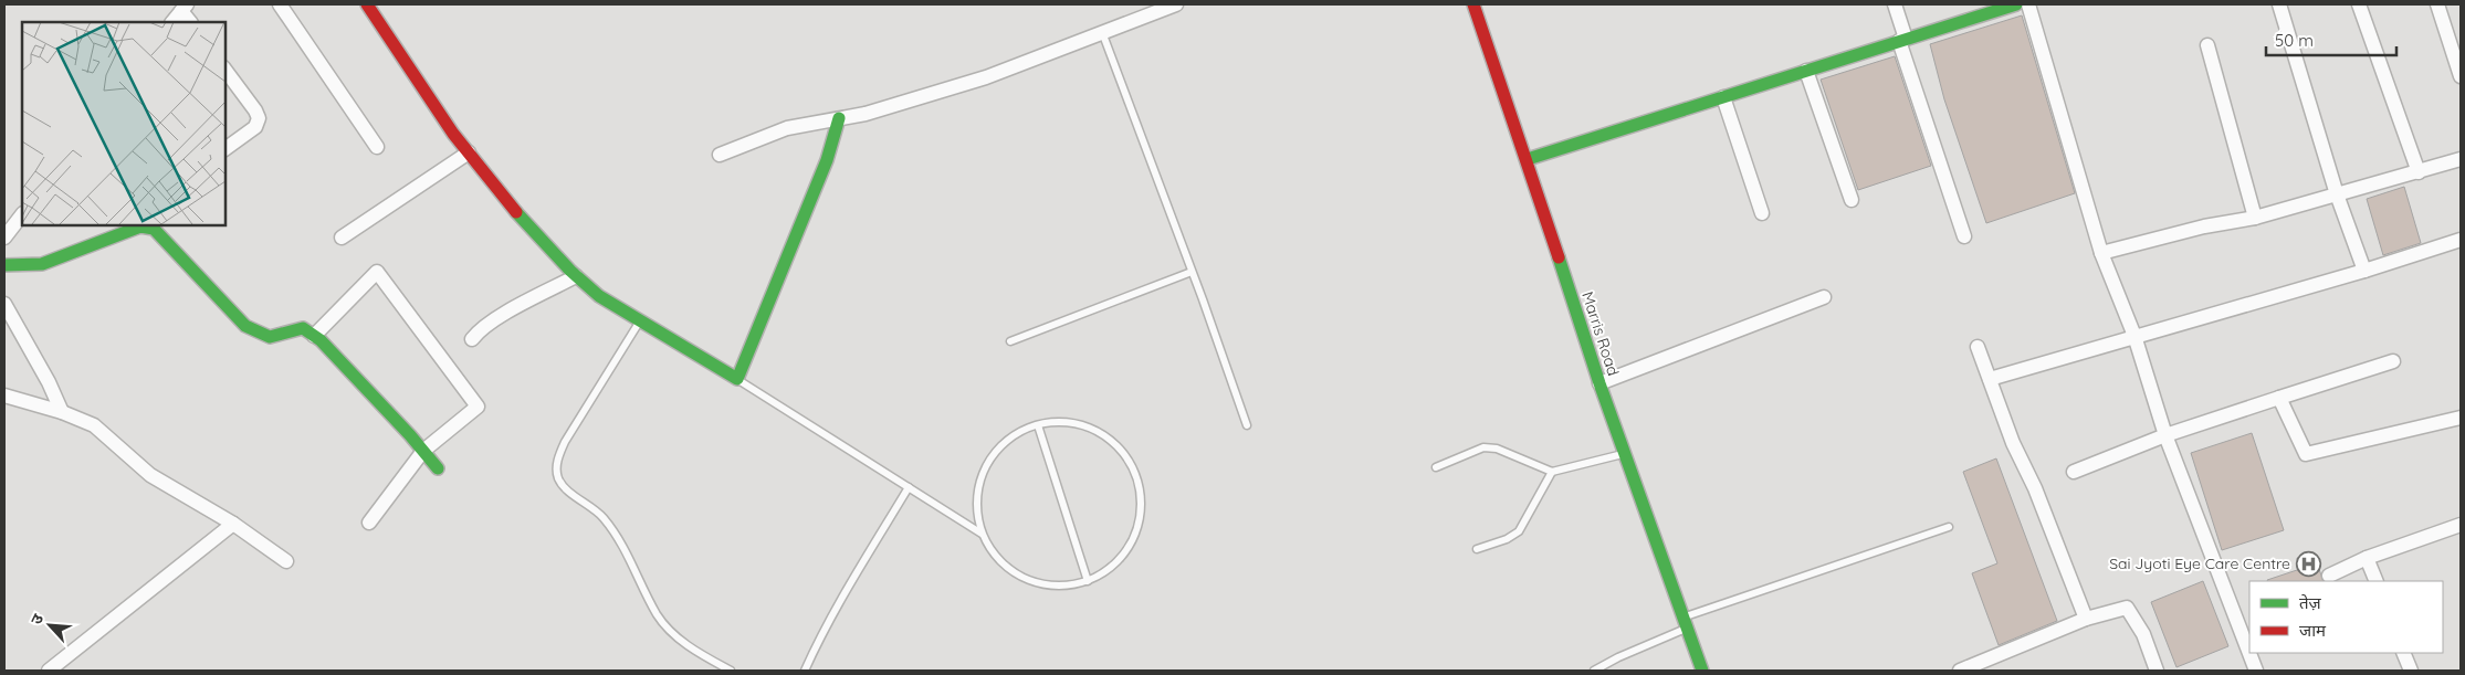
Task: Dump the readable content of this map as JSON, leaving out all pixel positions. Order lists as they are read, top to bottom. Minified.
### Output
{"streets":{"street":["Marris Road"]},"places":{"hospital":["Sai Jyoti Eye Care Centre"]},"legend":["तेज़","जाम"],"scale_bar":"50 m","north":"top left"}
